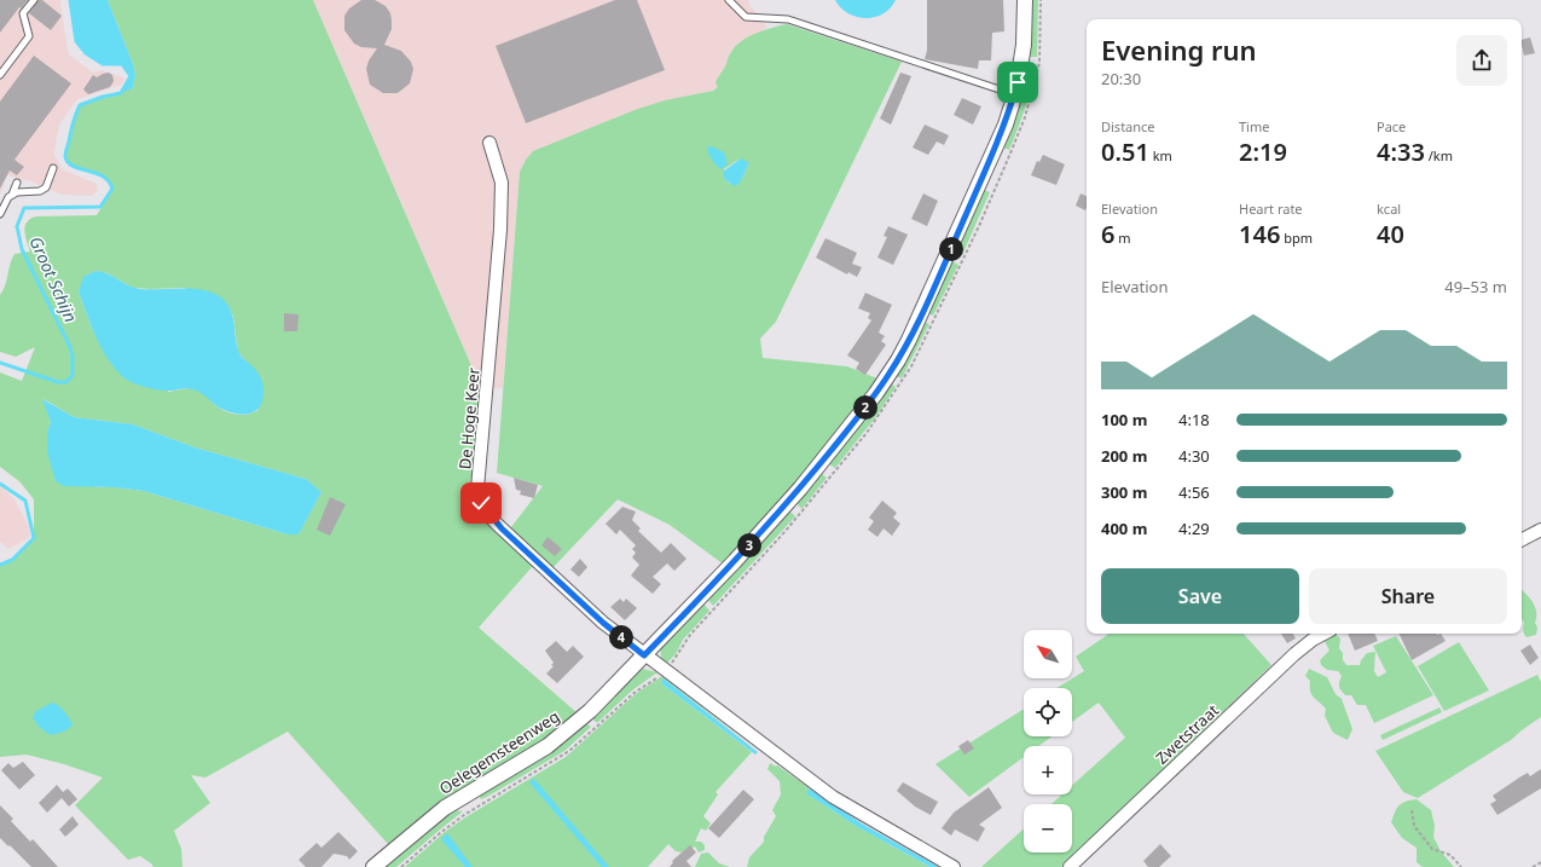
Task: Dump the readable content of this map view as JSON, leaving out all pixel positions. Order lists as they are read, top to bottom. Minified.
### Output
{"streets":{"street":["De Hoge Keer","Zwetstraat","Oelegemsteenweg"]},"crossings":[["De Hoge Keer","Oelegemsteenweg"]],"water":["Groot Schijn"],"north":"top left","page":{"heading":["Evening run","20:30"],"stats":[["Distance","0.51 km"],["Time","2:19"],["Pace","4:33 /km"],["Elevation","6 m"],["Heart rate","146 bpm"],["kcal","40"]],"pins":["1","2","3","4"],"chart":["Elevation","49–53 m"],"list":[{"name":"100 m","note":"4:18"},{"name":"200 m","note":"4:30"},{"name":"300 m","note":"4:56"},{"name":"400 m","note":"4:29"}],"buttons":["Save","Share"],"map_buttons":["+","−"]}}
